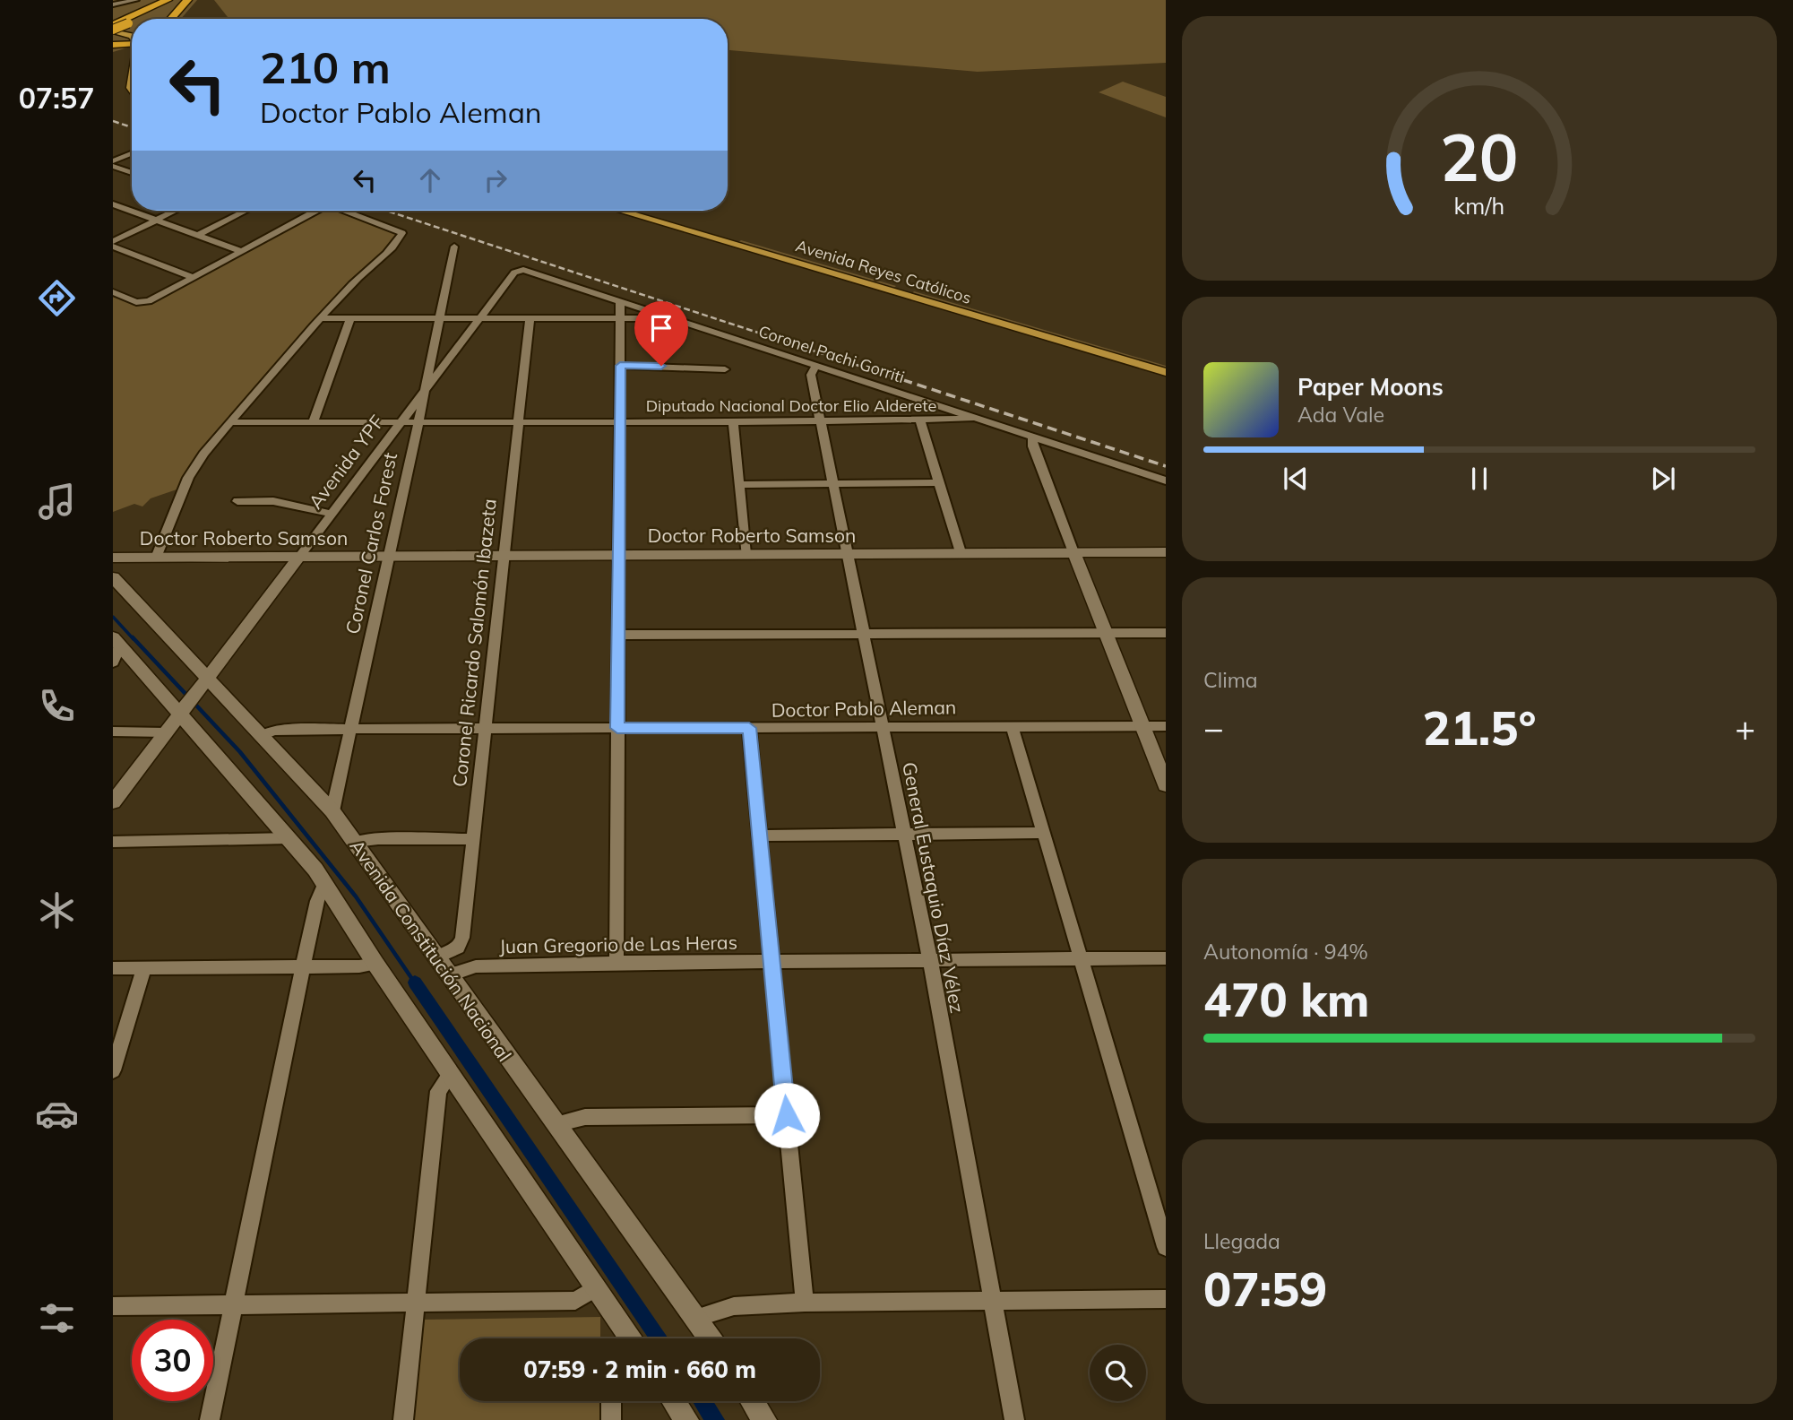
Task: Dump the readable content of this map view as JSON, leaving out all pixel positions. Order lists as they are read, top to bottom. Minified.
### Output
{"streets":{"main road":["Avenida Reyes Católicos","Avenida YPF","Doctor Roberto Samson","Avenida Constitución Nacional"],"street":["Coronel Pachi Gorriti","Diputado Nacional Doctor Elio Alderete","Coronel Carlos Forest","Coronel Ricardo Salomón Ibazeta","Doctor Pablo Aleman","General Eustaquio Díaz Vélez","Juan Gregorio de Las Heras"]},"crossings":[["Coronel Pachi Gorriti","Diputado Nacional Doctor Elio Alderete"],["Coronel Pachi Gorriti","Avenida YPF"],["Coronel Pachi Gorriti","General Eustaquio Díaz Vélez"],["Diputado Nacional Doctor Elio Alderete","Avenida YPF"],["Diputado Nacional Doctor Elio Alderete","Coronel Carlos Forest"],["Diputado Nacional Doctor Elio Alderete","Coronel Ricardo Salomón Ibazeta"],["Diputado Nacional Doctor Elio Alderete","General Eustaquio Díaz Vélez"],["Avenida YPF","Doctor Roberto Samson"],["Avenida YPF","Coronel Carlos Forest"],["Avenida YPF","Avenida Constitución Nacional"],["Doctor Roberto Samson","Coronel Carlos Forest"],["Doctor Roberto Samson","Coronel Ricardo Salomón Ibazeta"],["Doctor Roberto Samson","General Eustaquio Díaz Vélez"],["Coronel Carlos Forest","Doctor Pablo Aleman"],["Coronel Carlos Forest","Avenida Constitución Nacional"],["Coronel Ricardo Salomón Ibazeta","Doctor Pablo Aleman"],["Coronel Ricardo Salomón Ibazeta","Juan Gregorio de Las Heras"],["Coronel Ricardo Salomón Ibazeta","Avenida Constitución Nacional"],["Doctor Pablo Aleman","General Eustaquio Díaz Vélez"],["Doctor Pablo Aleman","Avenida Constitución Nacional"],["General Eustaquio Díaz Vélez","Juan Gregorio de Las Heras"],["Juan Gregorio de Las Heras","Avenida Constitución Nacional"]],"page":{"tabs":"07:57","turn":["210 m","Doctor Pablo Aleman"],"song":["Paper Moons","Ada Vale"],"tile":["Clima",["Autonomía · 94%","470 km"],["Llegada","07:59"]],"heat":["−","21.5°","+"],"limit":"30","trip":"07:59 · 2 min · 660 m","gauge":["20","km/h"]}}
